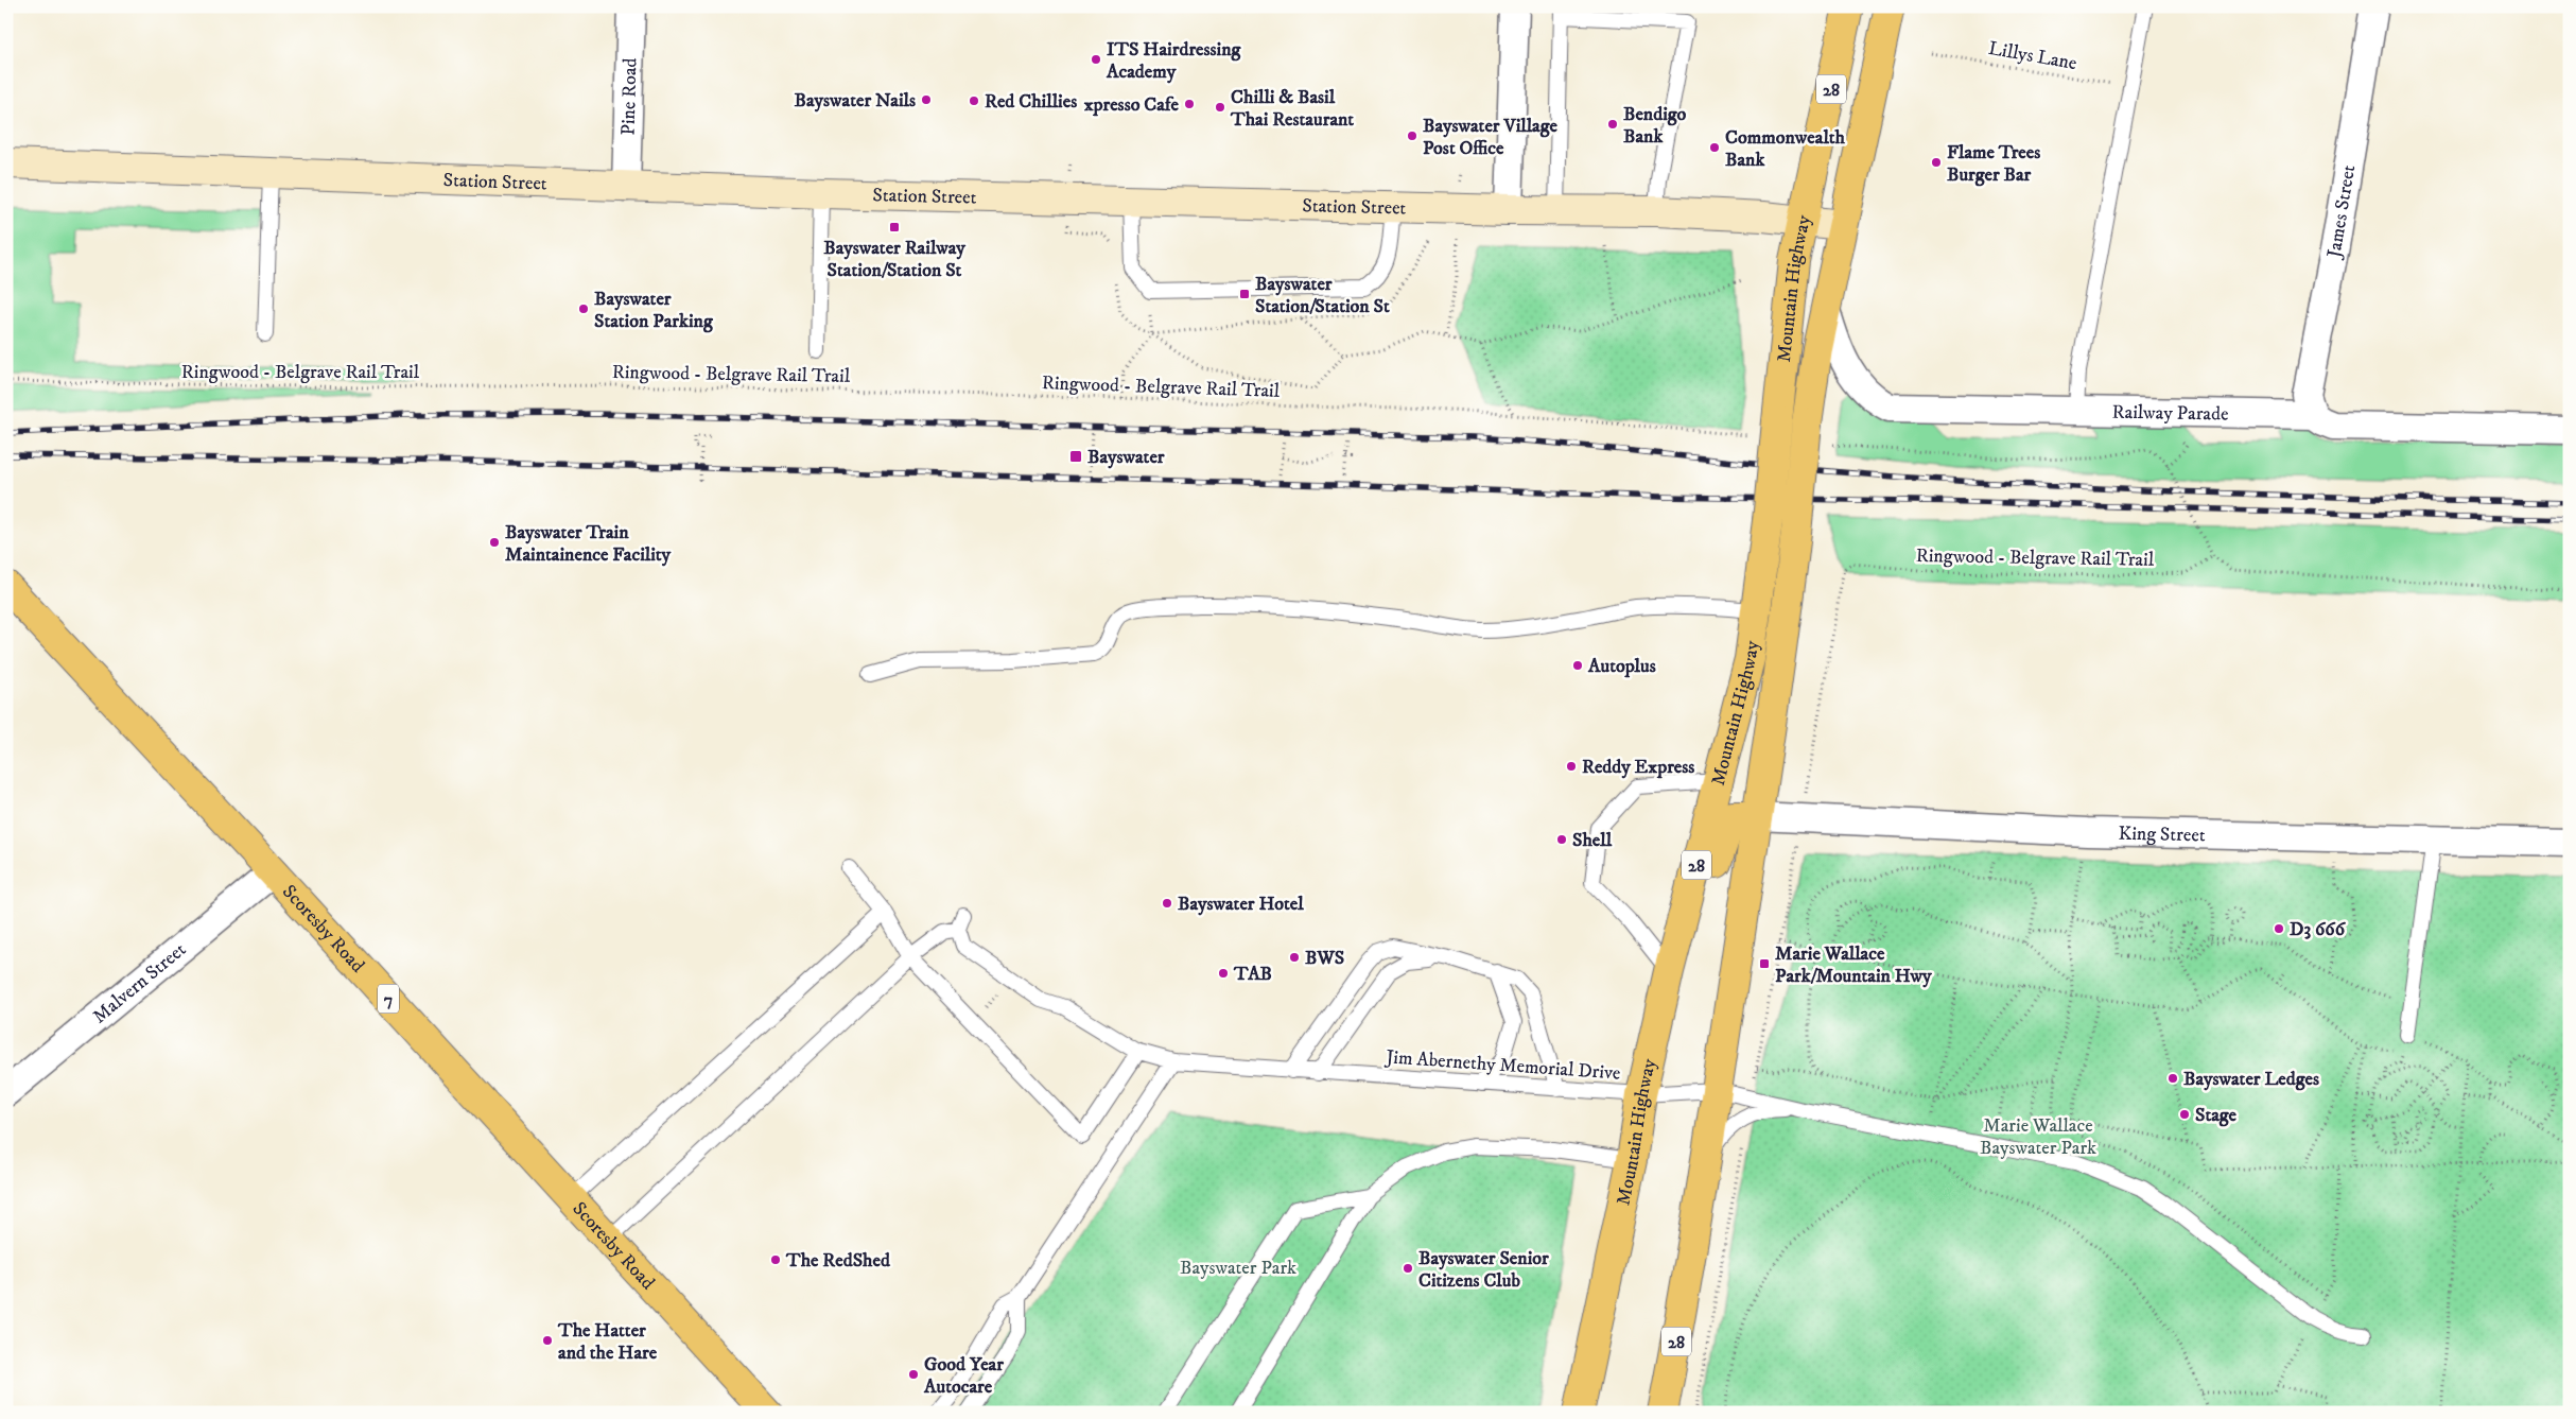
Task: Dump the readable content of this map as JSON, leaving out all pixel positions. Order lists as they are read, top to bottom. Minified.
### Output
{"streets":{"main road":["28","Station Street","Mountain Highway","Scoresby Road","7"],"street":["Pine Road","James Street","Railway Parade","King Street","Malvern Street"],"lane":["Jim Abernethy Memorial Drive"],"path":["Lillys Lane","Ringwood - Belgrave Rail Trail"]},"crossings":[["Pine Road","Station Street"],["Station Street","Mountain Highway"],["James Street","Railway Parade"],["Mountain Highway","Railway Parade"],["Mountain Highway","King Street"],["Mountain Highway","Jim Abernethy Memorial Drive"],["Ringwood - Belgrave Rail Trail","King Street"],["Scoresby Road","Malvern Street"]],"parks":["Marie Wallace Bayswater Park","Bayswater Park"],"places":{"other":["ITS Hairdressing Academy","Bayswater Nails","Red Chillies","xpresso Cafe","Chilli & Basil Thai Restaurant","Bendigo Bank","Bayswater Village Post Office","Commonwealth Bank","Flame Trees Burger Bar","Bayswater Station Parking","Bayswater Train Maintainence Facility","Autoplus","Reddy Express","Shell","Bayswater Hotel","D3 666","BWS","TAB","Bayswater Ledges","Stage","The RedShed","Bayswater Senior Citizens Club","The Hatter and the Hare","Good Year Autocare"],"transit":["Bayswater Railway Station/Station St","Bayswater Station/Station St","Bayswater","Marie Wallace Park/Mountain Hwy"]}}
